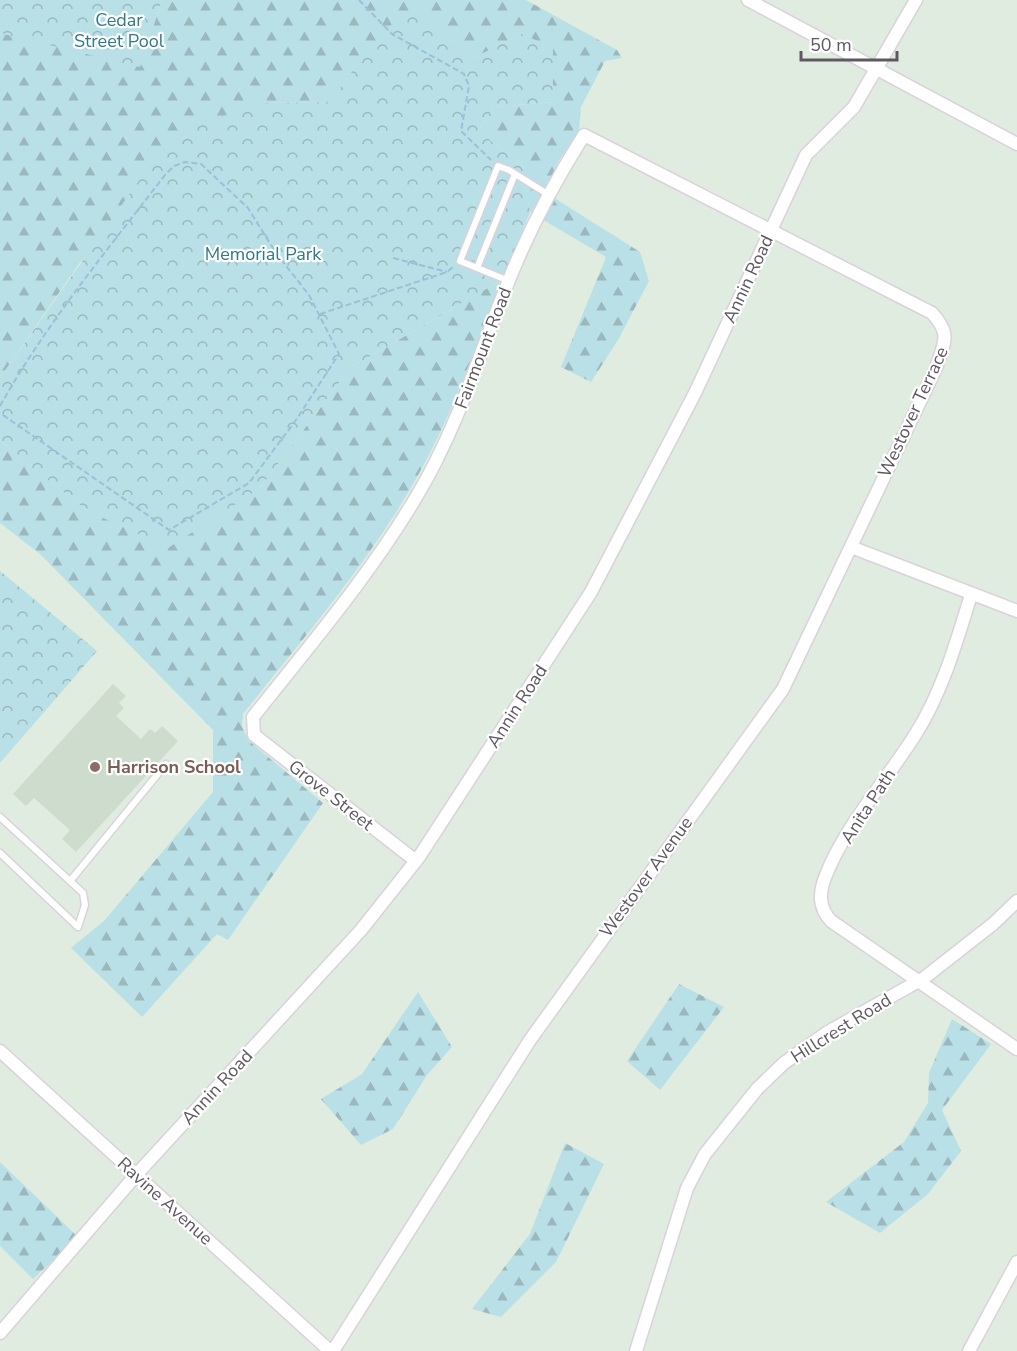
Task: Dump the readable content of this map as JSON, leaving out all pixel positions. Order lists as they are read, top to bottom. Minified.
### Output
{"streets":{"street":["Annin Road","Fairmount Road","Westover Terrace","Grove Street","Anita Path","Westover Avenue","Hillcrest Road","Ravine Avenue"]},"crossings":[["Annin Road","Fairmount Road"],["Annin Road","Westover Terrace"],["Annin Road","Grove Street"],["Annin Road","Ravine Avenue"],["Fairmount Road","Westover Terrace"],["Fairmount Road","Grove Street"],["Westover Terrace","Westover Avenue"],["Anita Path","Hillcrest Road"],["Westover Avenue","Ravine Avenue"]],"parks":["Cedar Street Pool","Memorial Park"],"places":["Harrison School"],"scale_bar":"50 m"}
